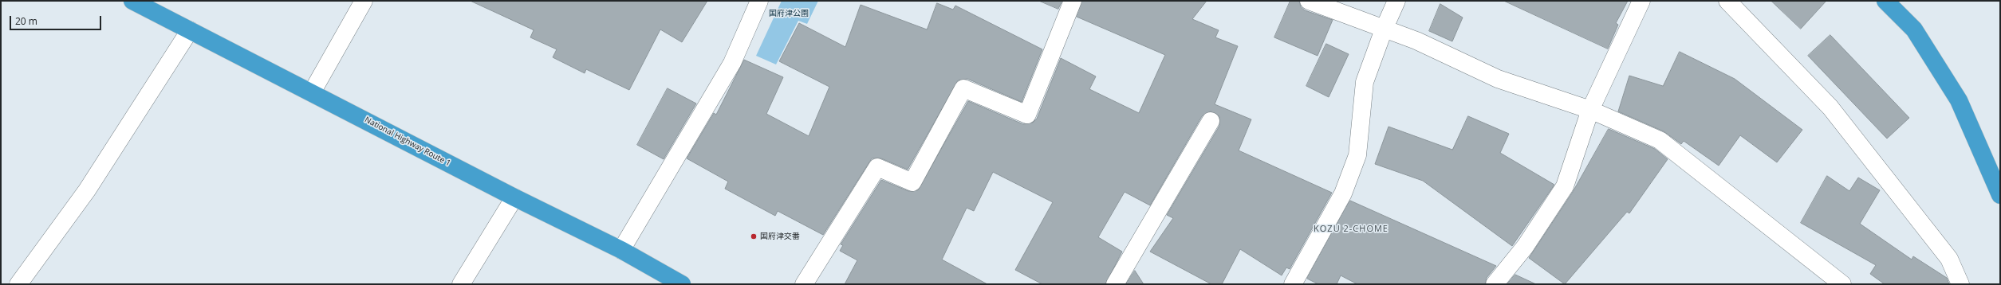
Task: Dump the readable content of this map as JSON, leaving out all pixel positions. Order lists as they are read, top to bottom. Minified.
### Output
{"streets":{"highway":["National Highway Route 1"]},"districts":["KOZU 2-CHOME"],"parks":["国府津公園"],"places":["国府津交番"],"scale_bar":"20 m"}
